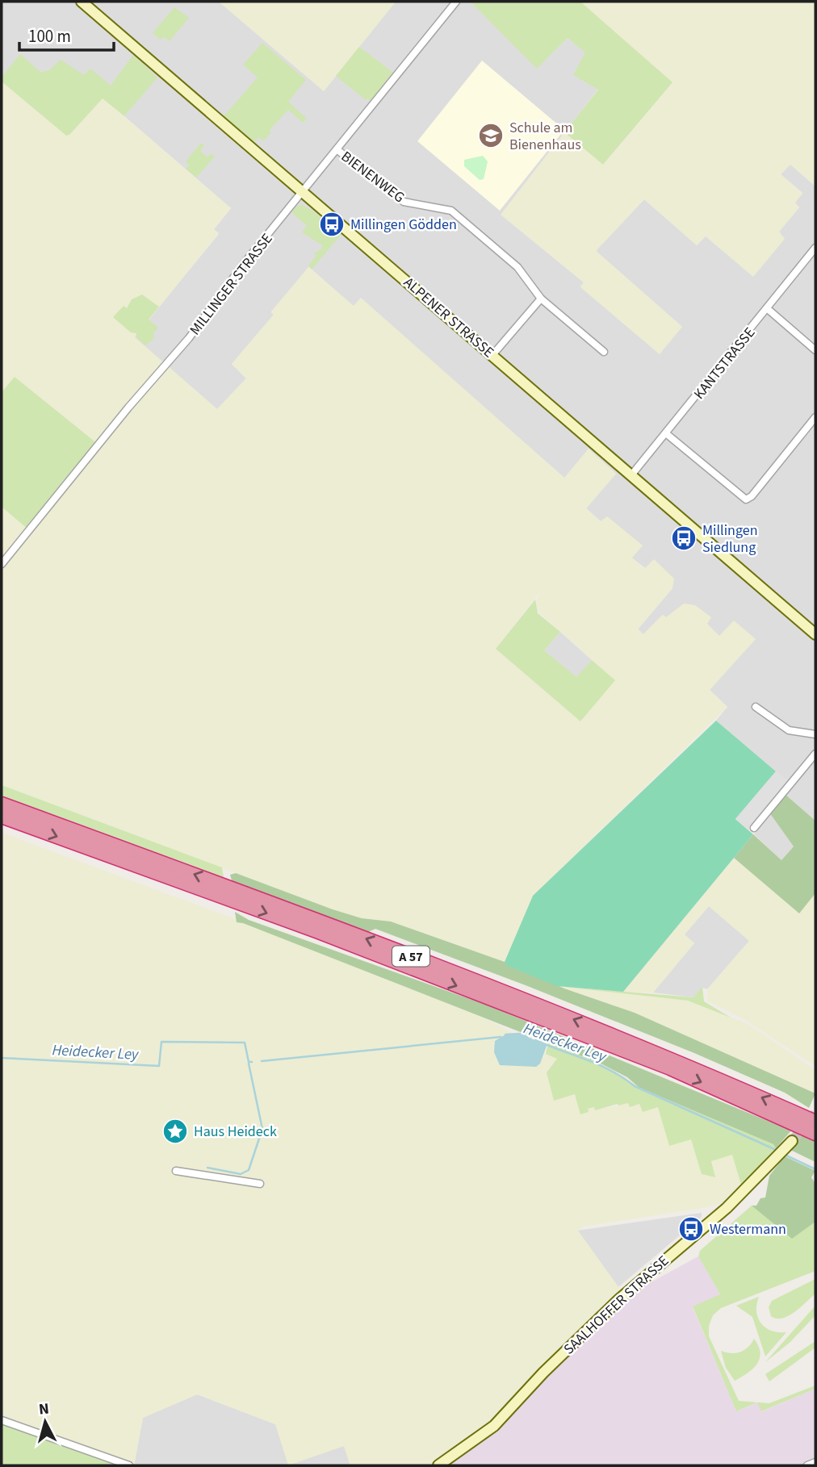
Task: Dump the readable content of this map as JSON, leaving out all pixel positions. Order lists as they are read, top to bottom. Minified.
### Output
{"streets":{"highway":["A 57"],"street":["BIENENWEG","MILLINGER STRASSE","ALPENER STRASSE","KANTSTRASSE","SAALHOFFER STRASSE"]},"crossings":[["BIENENWEG","MILLINGER STRASSE"],["MILLINGER STRASSE","ALPENER STRASSE"],["ALPENER STRASSE","KANTSTRASSE"]],"water":["Heidecker Ley"],"places":{"school or university":["Schule am Bienenhaus"],"bus stop":["Millingen Gödden","Millingen Siedlung","Westermann"],"place":["Haus Heideck"]},"scale_bar":"100 m","north":"top"}
